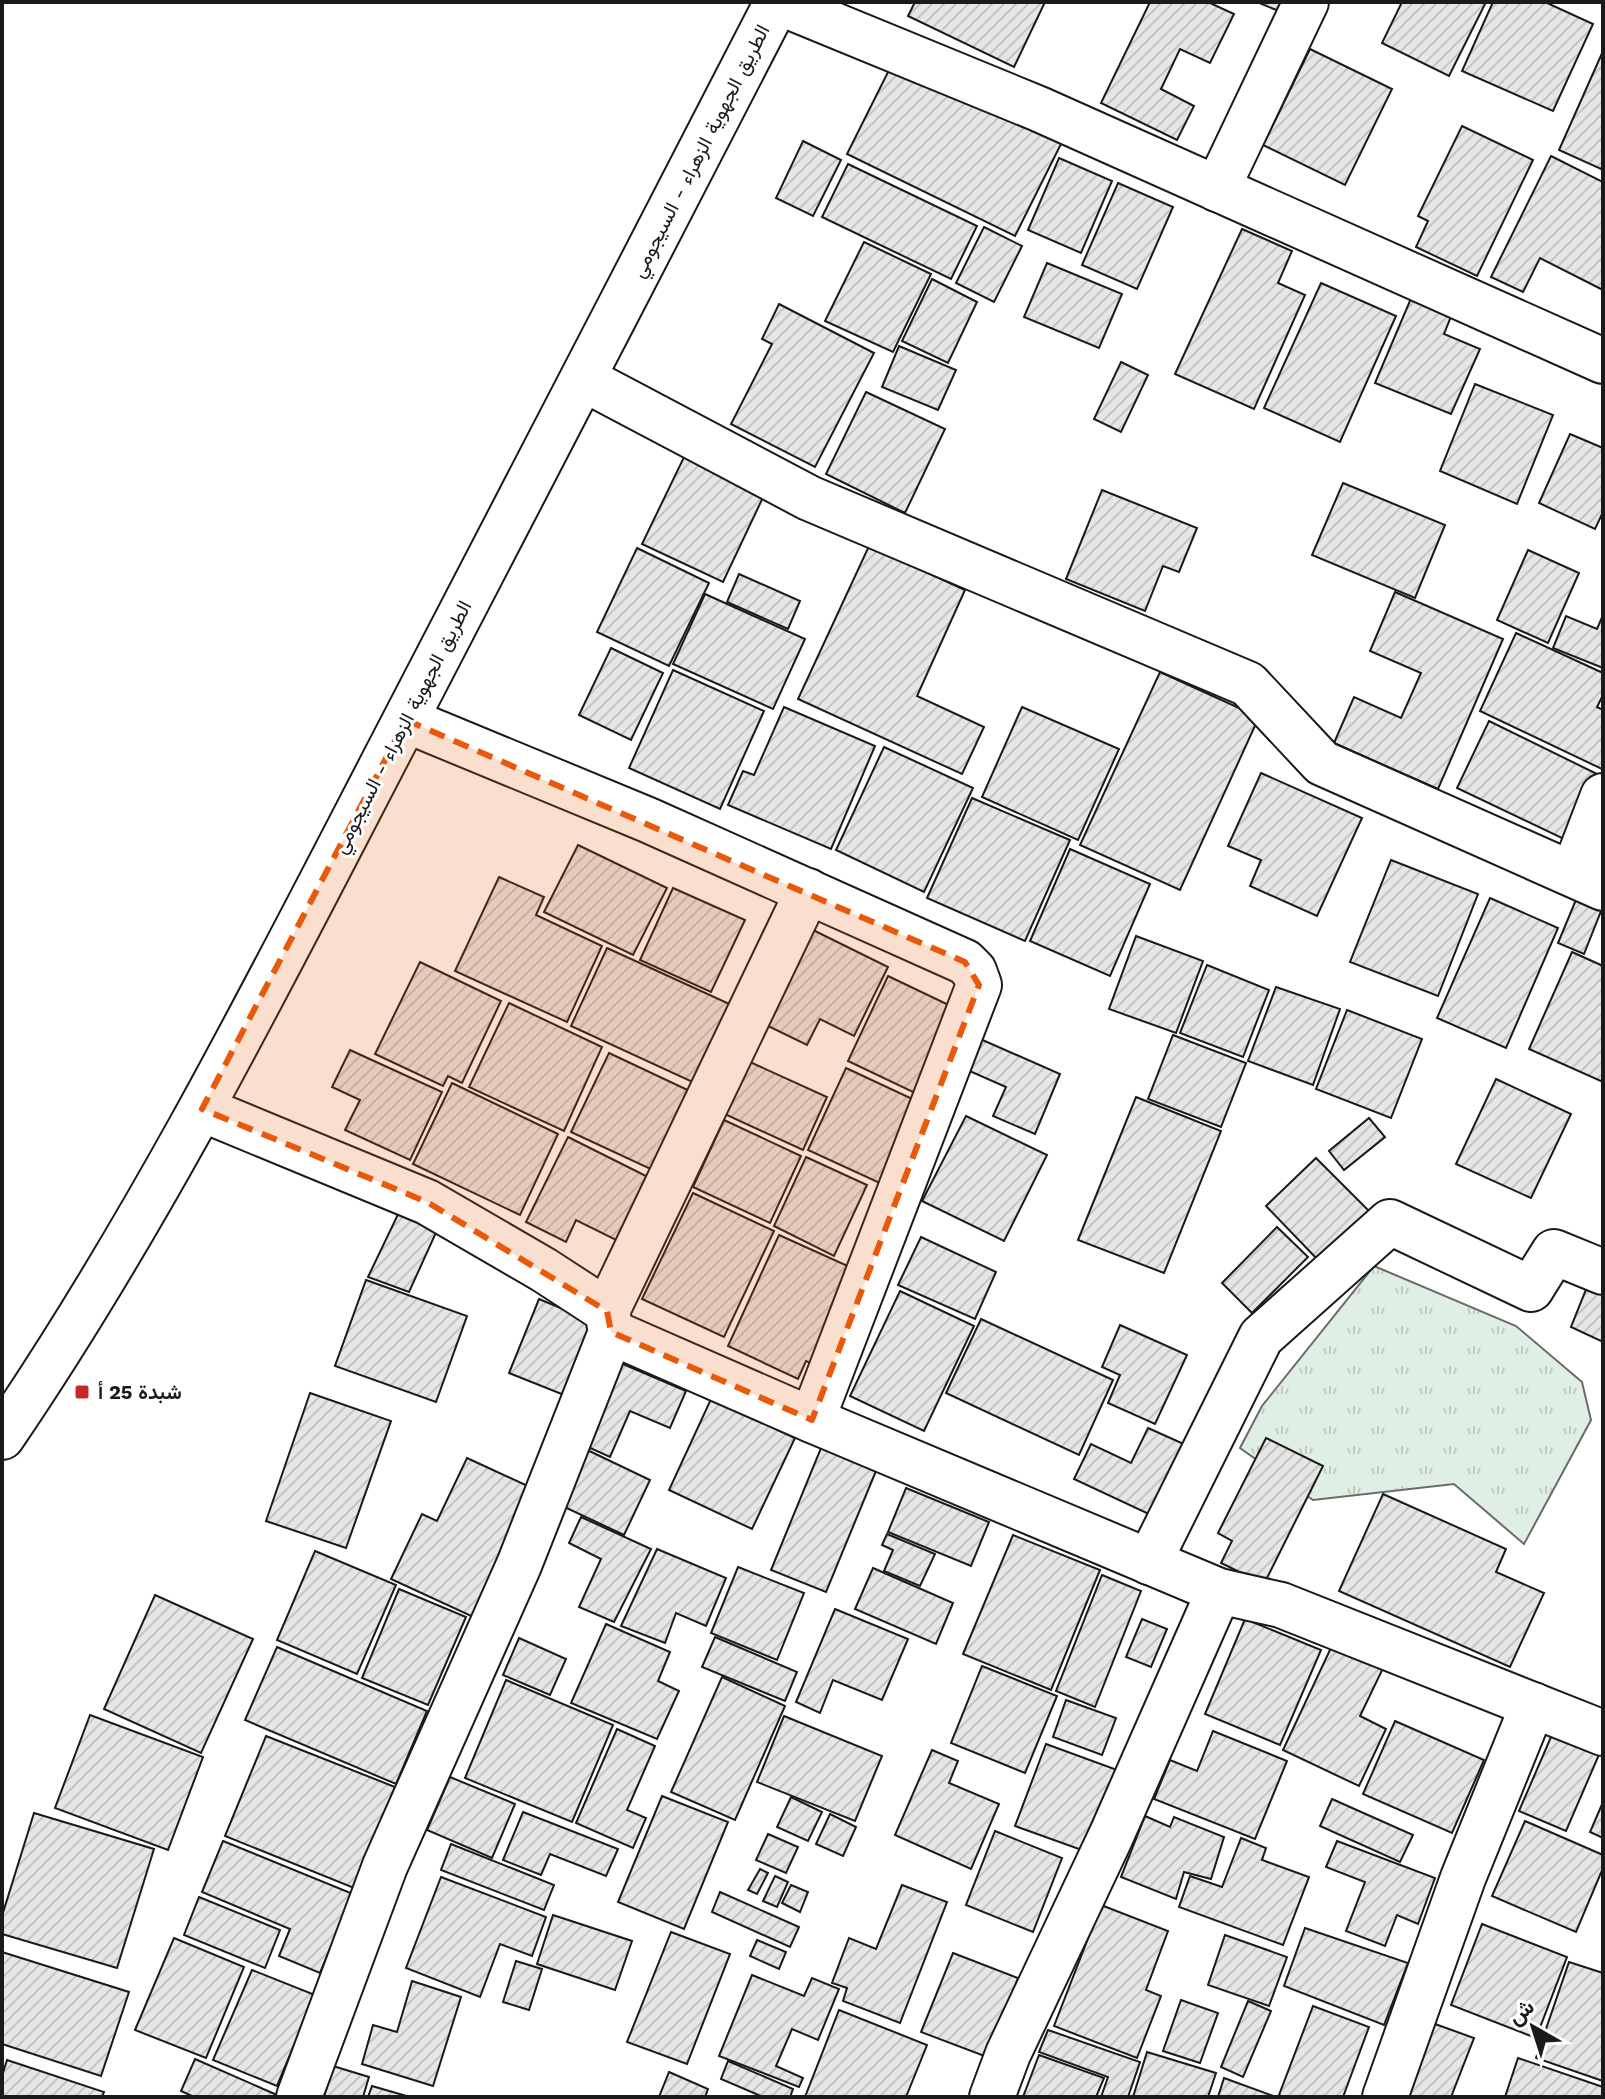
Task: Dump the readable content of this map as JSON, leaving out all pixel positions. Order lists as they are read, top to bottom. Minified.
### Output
{"streets":{"street":["الطريق الجهوية الزهراء - السيجومي"]},"places":{"transit":["شبدة 25 أ"]},"north":"top left"}
